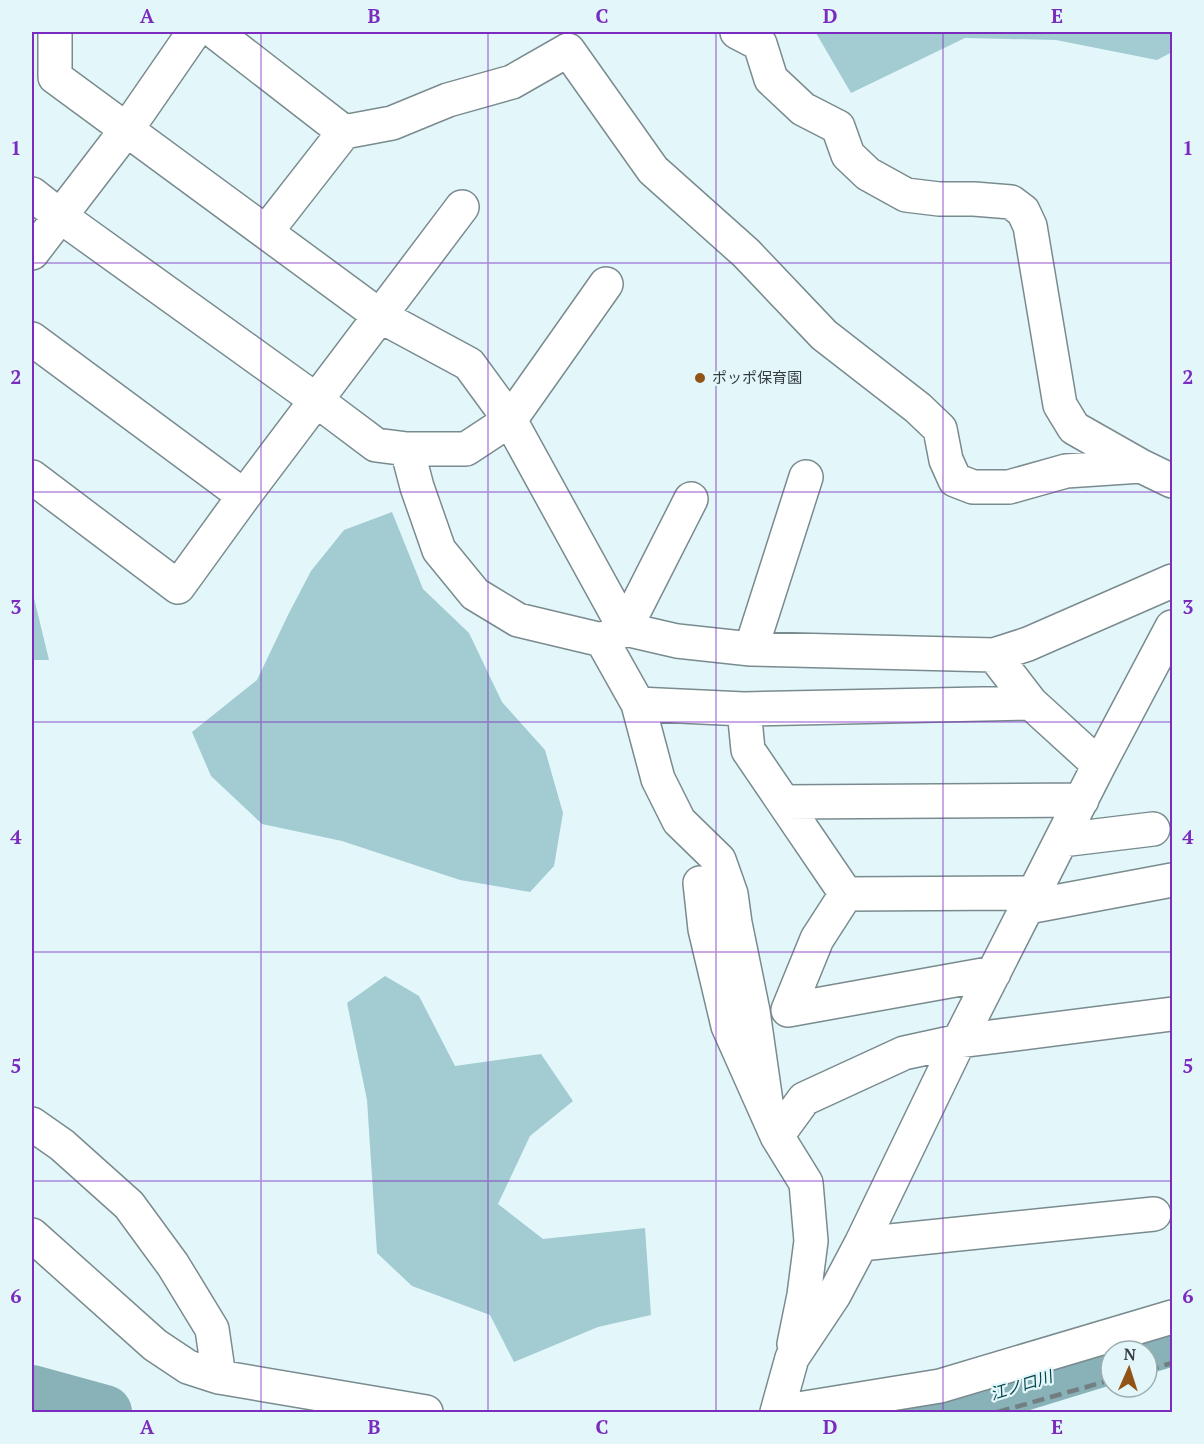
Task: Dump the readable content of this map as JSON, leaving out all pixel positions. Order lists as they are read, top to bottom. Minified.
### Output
{"water":["江ノ口川"],"places":["ポッポ保育園"],"north":"top","grid":{"columns":["A","B","C","D","E"],"rows":["1","2","3","4","5","6"]}}
